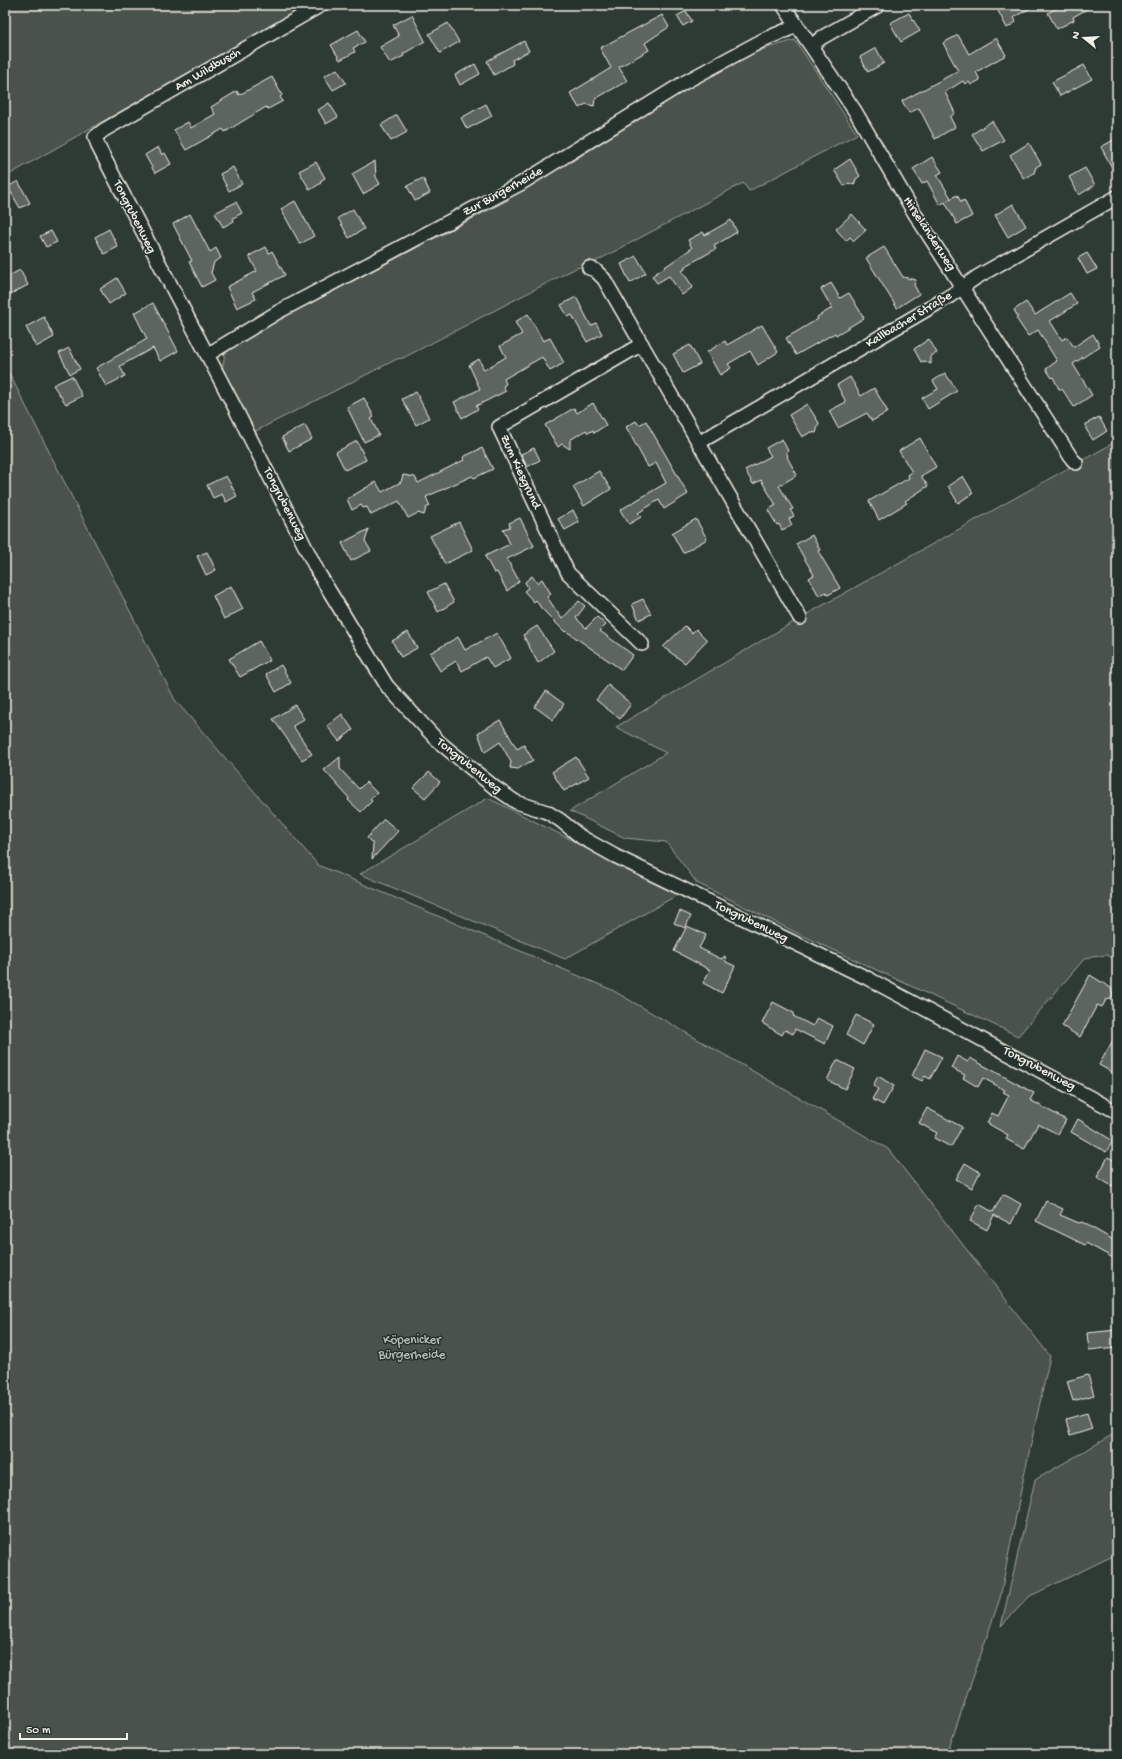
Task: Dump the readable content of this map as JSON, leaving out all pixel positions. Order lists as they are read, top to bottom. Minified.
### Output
{"streets":{"street":["Am Wildbusch","Zur Bürgerheide","Tongrubenweg","Hirseländerweg","Kallbacher Straße","Zum Kiesgrund"]},"crossings":[["Am Wildbusch","Tongrubenweg"],["Zur Bürgerheide","Tongrubenweg"],["Zur Bürgerheide","Hirseländerweg"],["Hirseländerweg","Kallbacher Straße"]],"parks":["Köpenicker Bürgerheide"],"scale_bar":"50 m","north":"left"}
